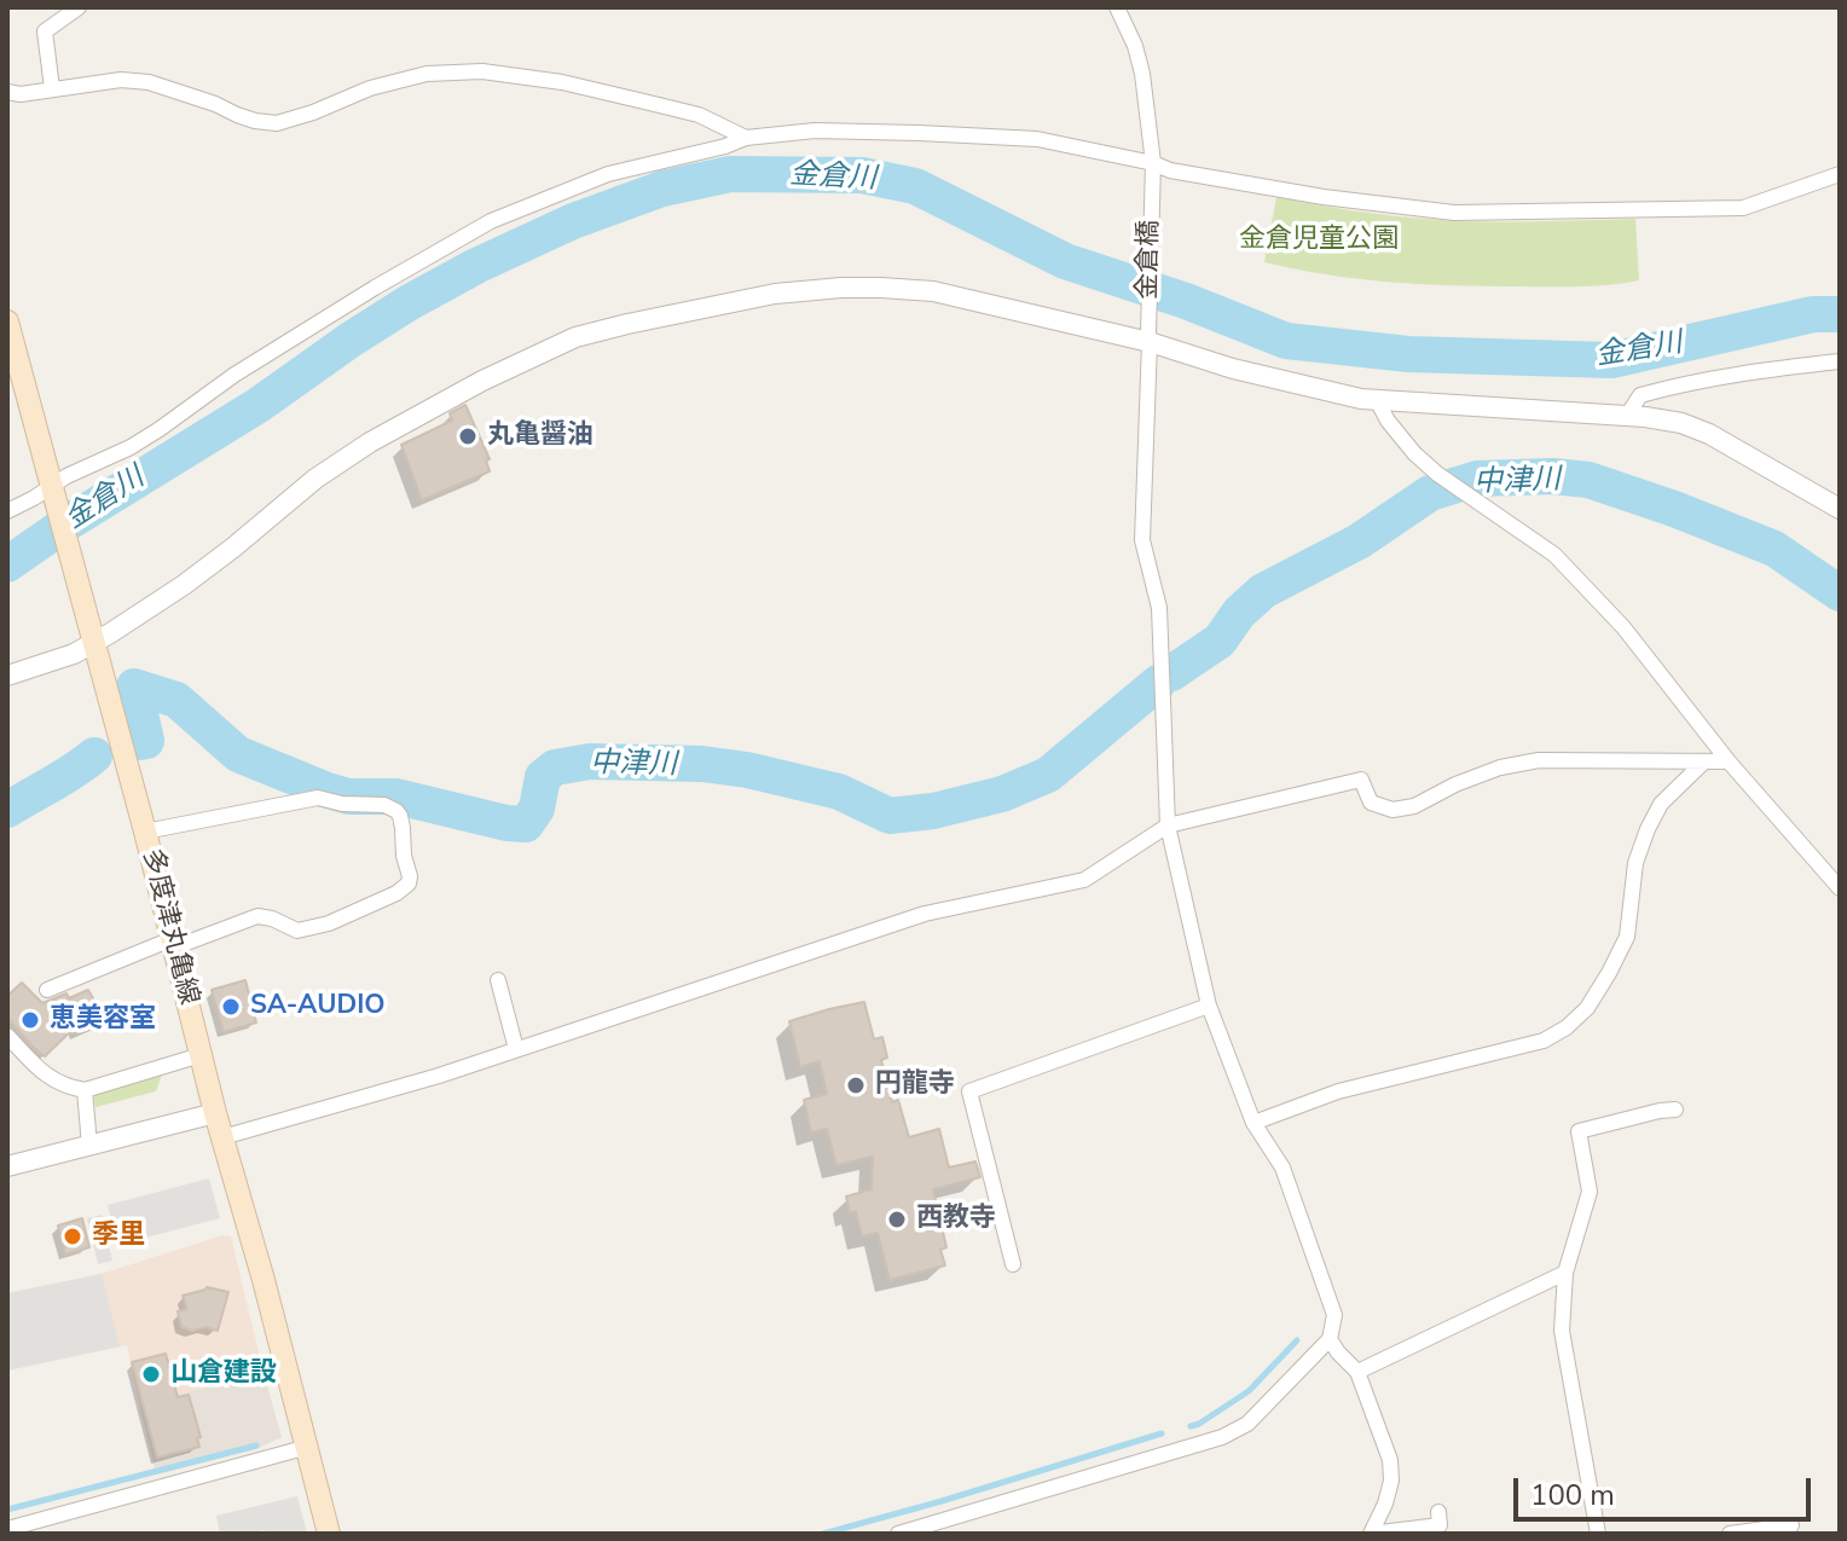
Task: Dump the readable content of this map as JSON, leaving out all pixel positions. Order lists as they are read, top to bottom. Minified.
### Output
{"streets":{"main road":["多度津丸亀線"],"street":["金倉橋"]},"water":["金倉川","中津川"],"parks":["金倉児童公園"],"places":["丸亀醤油","SA-AUDIO","恵美容室","円龍寺","西教寺","季里","山倉建設"],"scale_bar":"100 m"}
